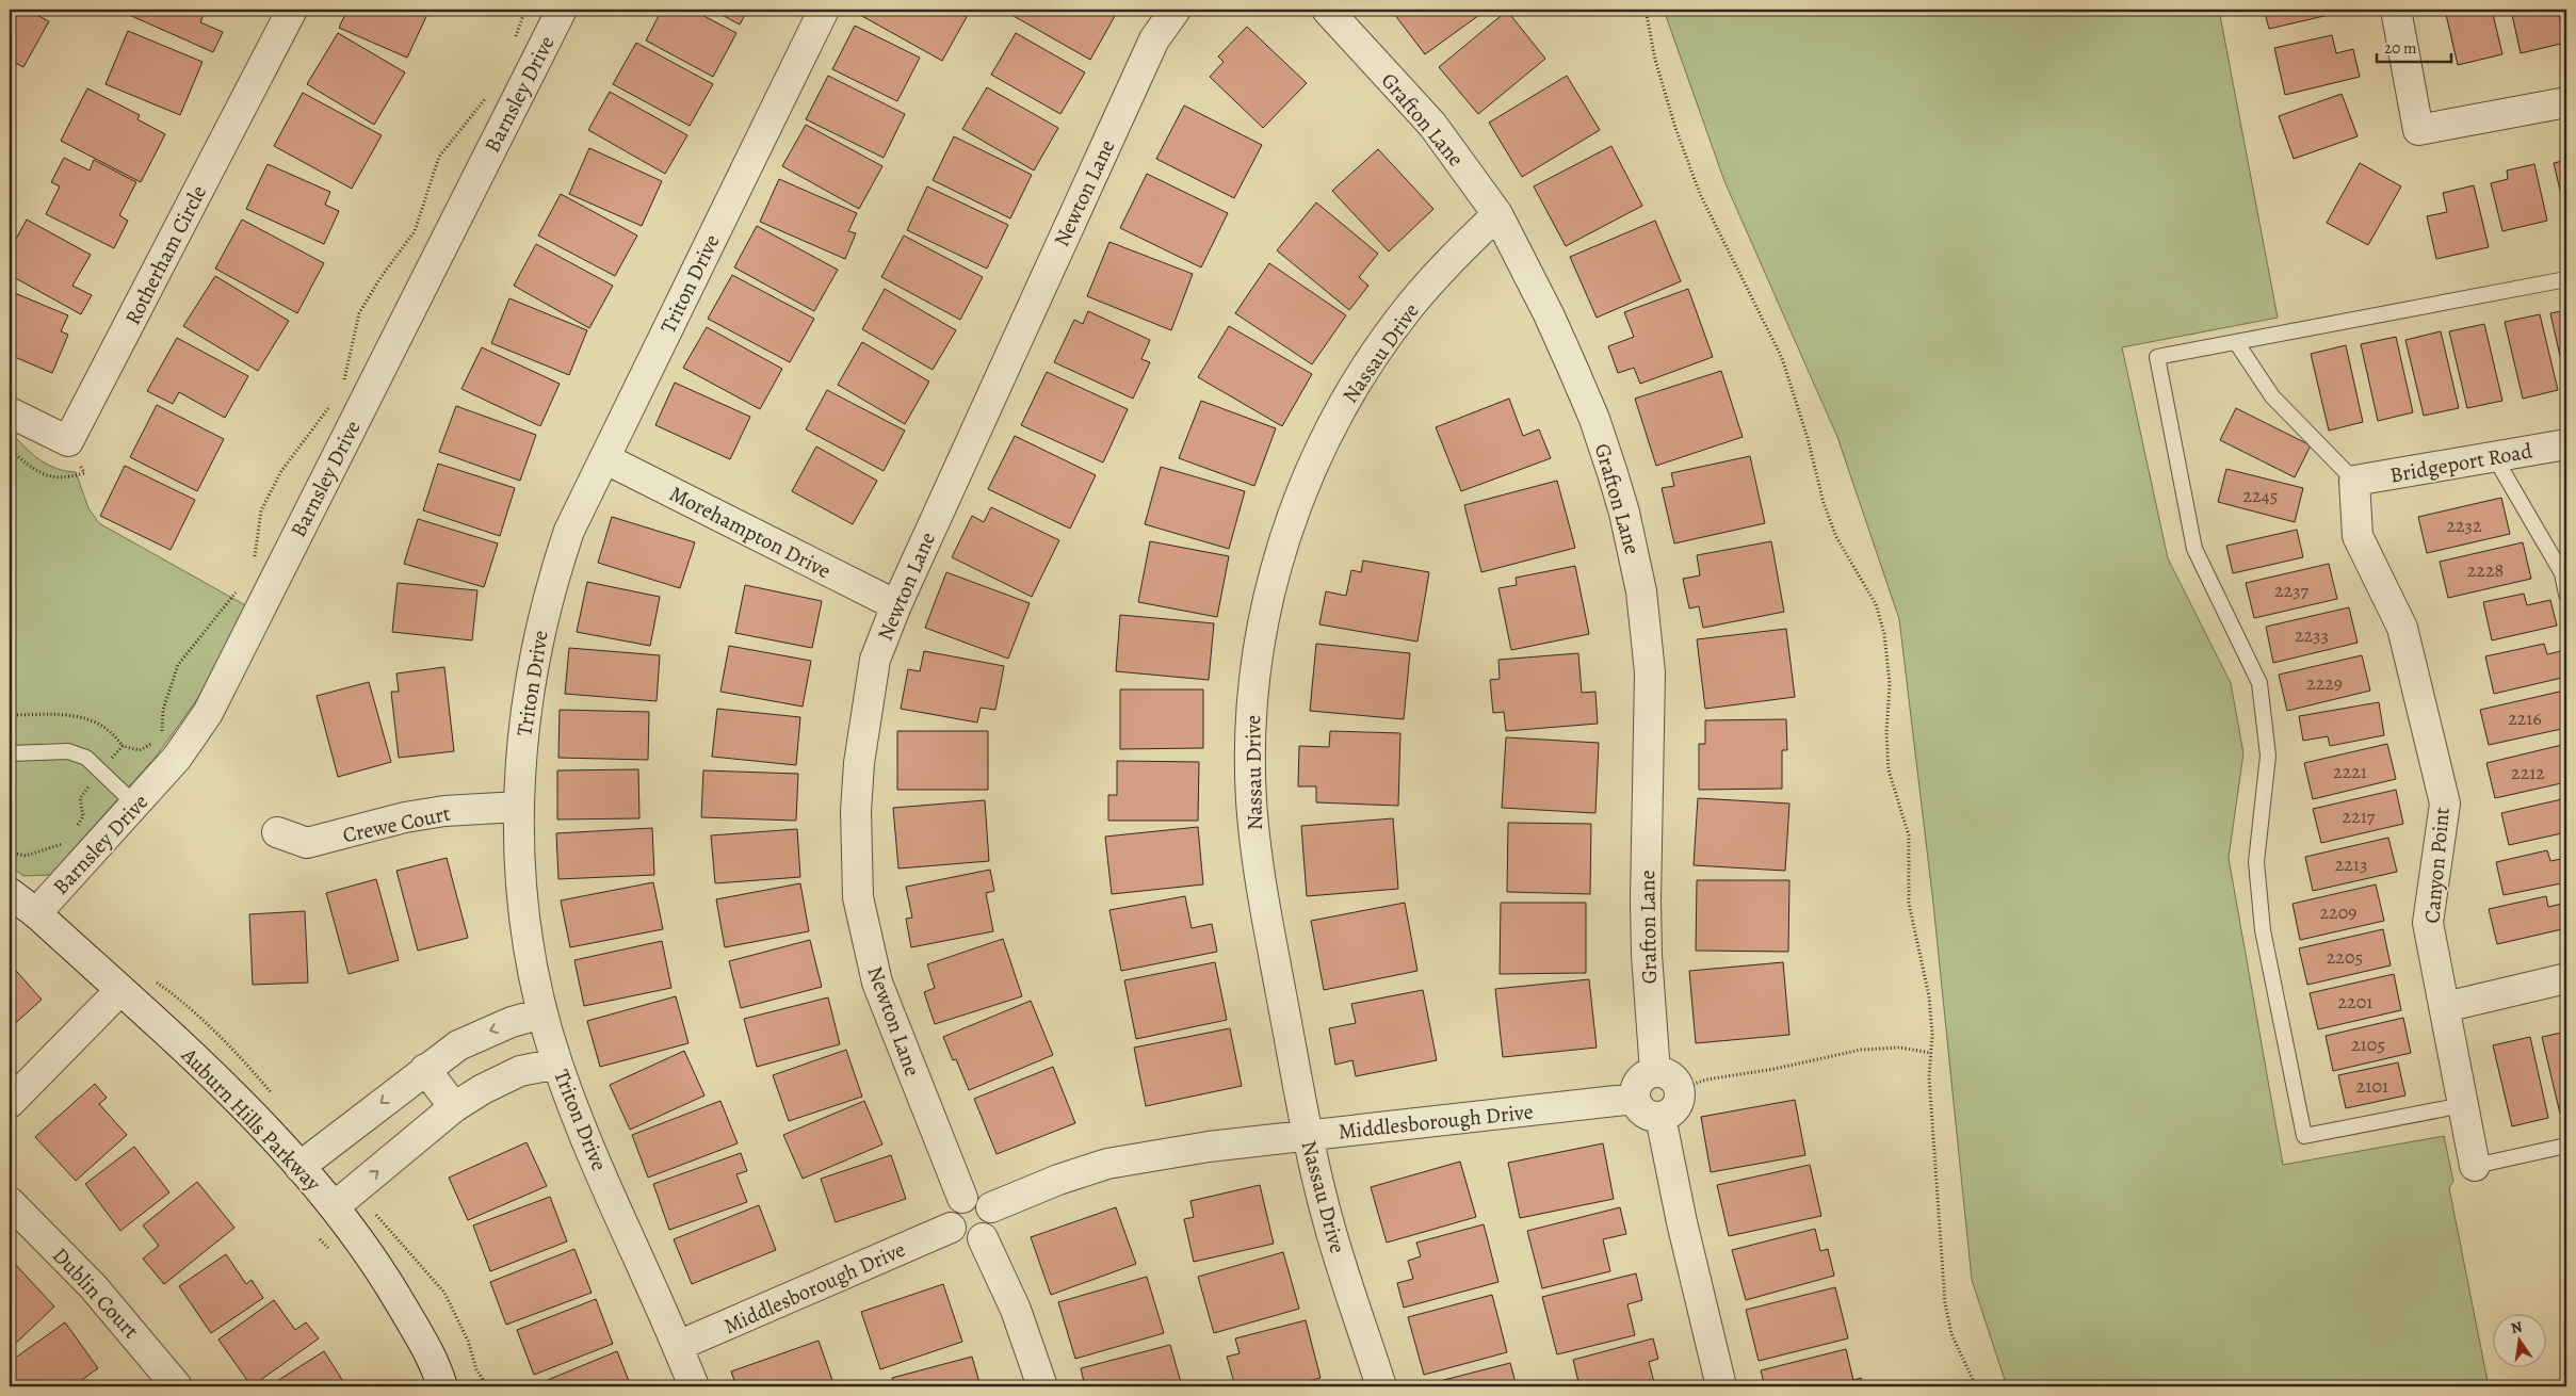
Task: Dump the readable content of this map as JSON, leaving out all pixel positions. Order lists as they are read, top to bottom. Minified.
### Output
{"streets":{"street":["Barnsley Drive","Grafton Lane","Newton Lane","Rotherham Circle","Triton Drive","Nassau Drive","Bridgeport Road","Morehampton Drive","Crewe Court","Canyon Point","Auburn Hills Parkway","Middlesborough Drive","Dublin Court"]},"crossings":[["Barnsley Drive","Auburn Hills Parkway"],["Grafton Lane","Nassau Drive"],["Grafton Lane","Middlesborough Drive"],["Newton Lane","Morehampton Drive"],["Newton Lane","Middlesborough Drive"],["Triton Drive","Morehampton Drive"],["Triton Drive","Crewe Court"],["Triton Drive","Middlesborough Drive"],["Nassau Drive","Middlesborough Drive"],["Bridgeport Road","Canyon Point"]],"house_numbers":["2245","2232","2228","2237","2233","2229","2216","2221","2212","2217","2213","2209","2205","2201","2105","2101"],"scale_bar":"20 m","north":"top"}
